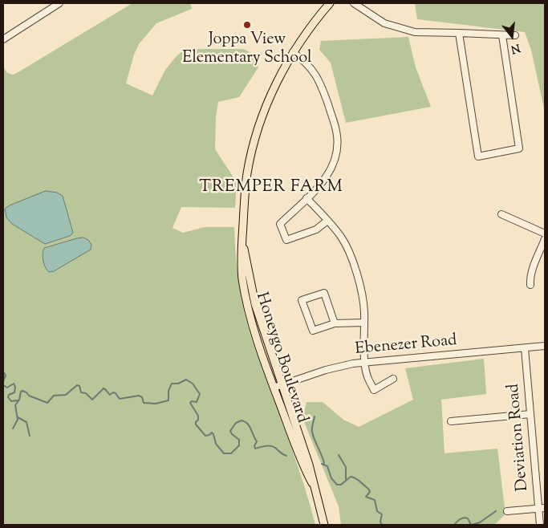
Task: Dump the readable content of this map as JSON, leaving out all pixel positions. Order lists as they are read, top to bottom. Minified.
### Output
{"streets":{"main road":["Honeygo Boulevard"],"street":["Ebenezer Road","Deviation Road"]},"crossings":[["Ebenezer Road","Honeygo Boulevard"],["Ebenezer Road","Deviation Road"]],"districts":["TREMPER FARM"],"places":["Joppa View Elementary School"],"north":"bottom"}
